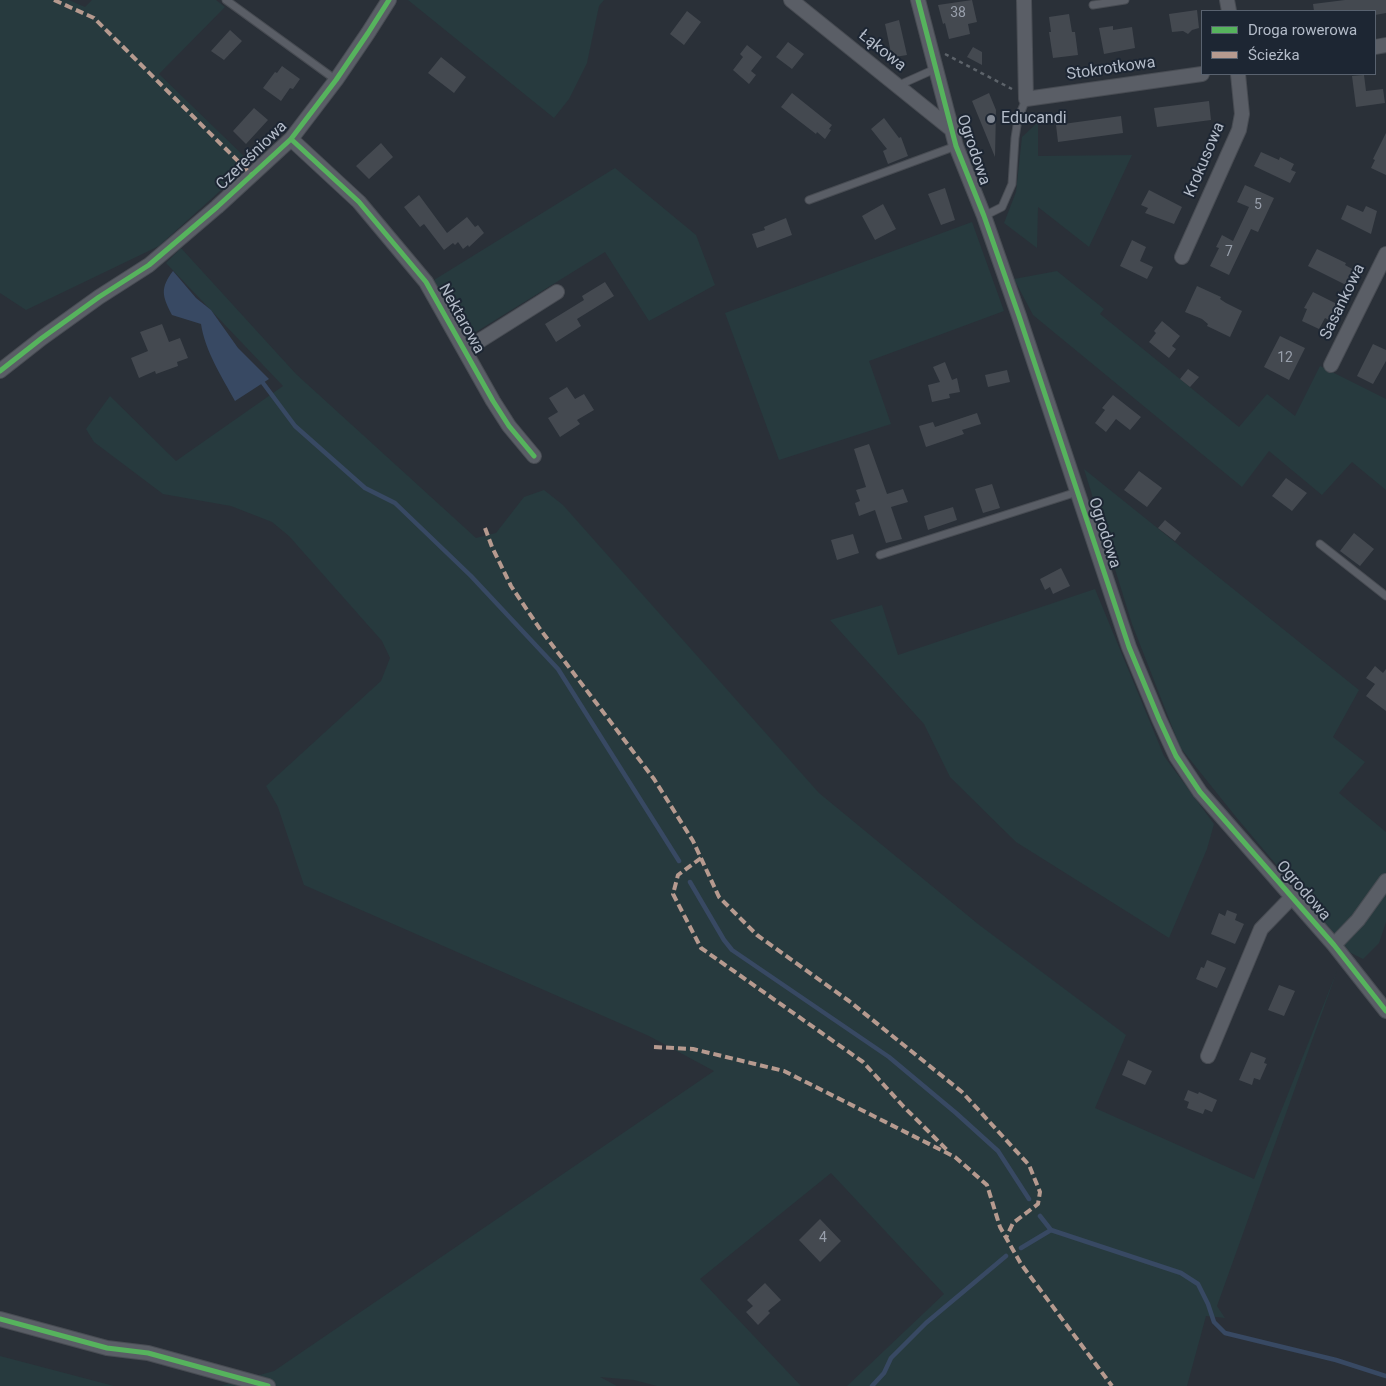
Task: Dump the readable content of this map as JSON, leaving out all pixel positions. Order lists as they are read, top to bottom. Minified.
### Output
{"streets":{"street":["Łąkowa","Stokrotkowa","Ogrodowa","Czereśniowa","Krokusowa","Sasankowa","Nektarowa"]},"crossings":[["Łąkowa","Ogrodowa"],["Czereśniowa","Nektarowa"]],"places":["Educandi"],"house_numbers":["38","5","7","12","4"],"legend":["Droga rowerowa","Ścieżka"]}
